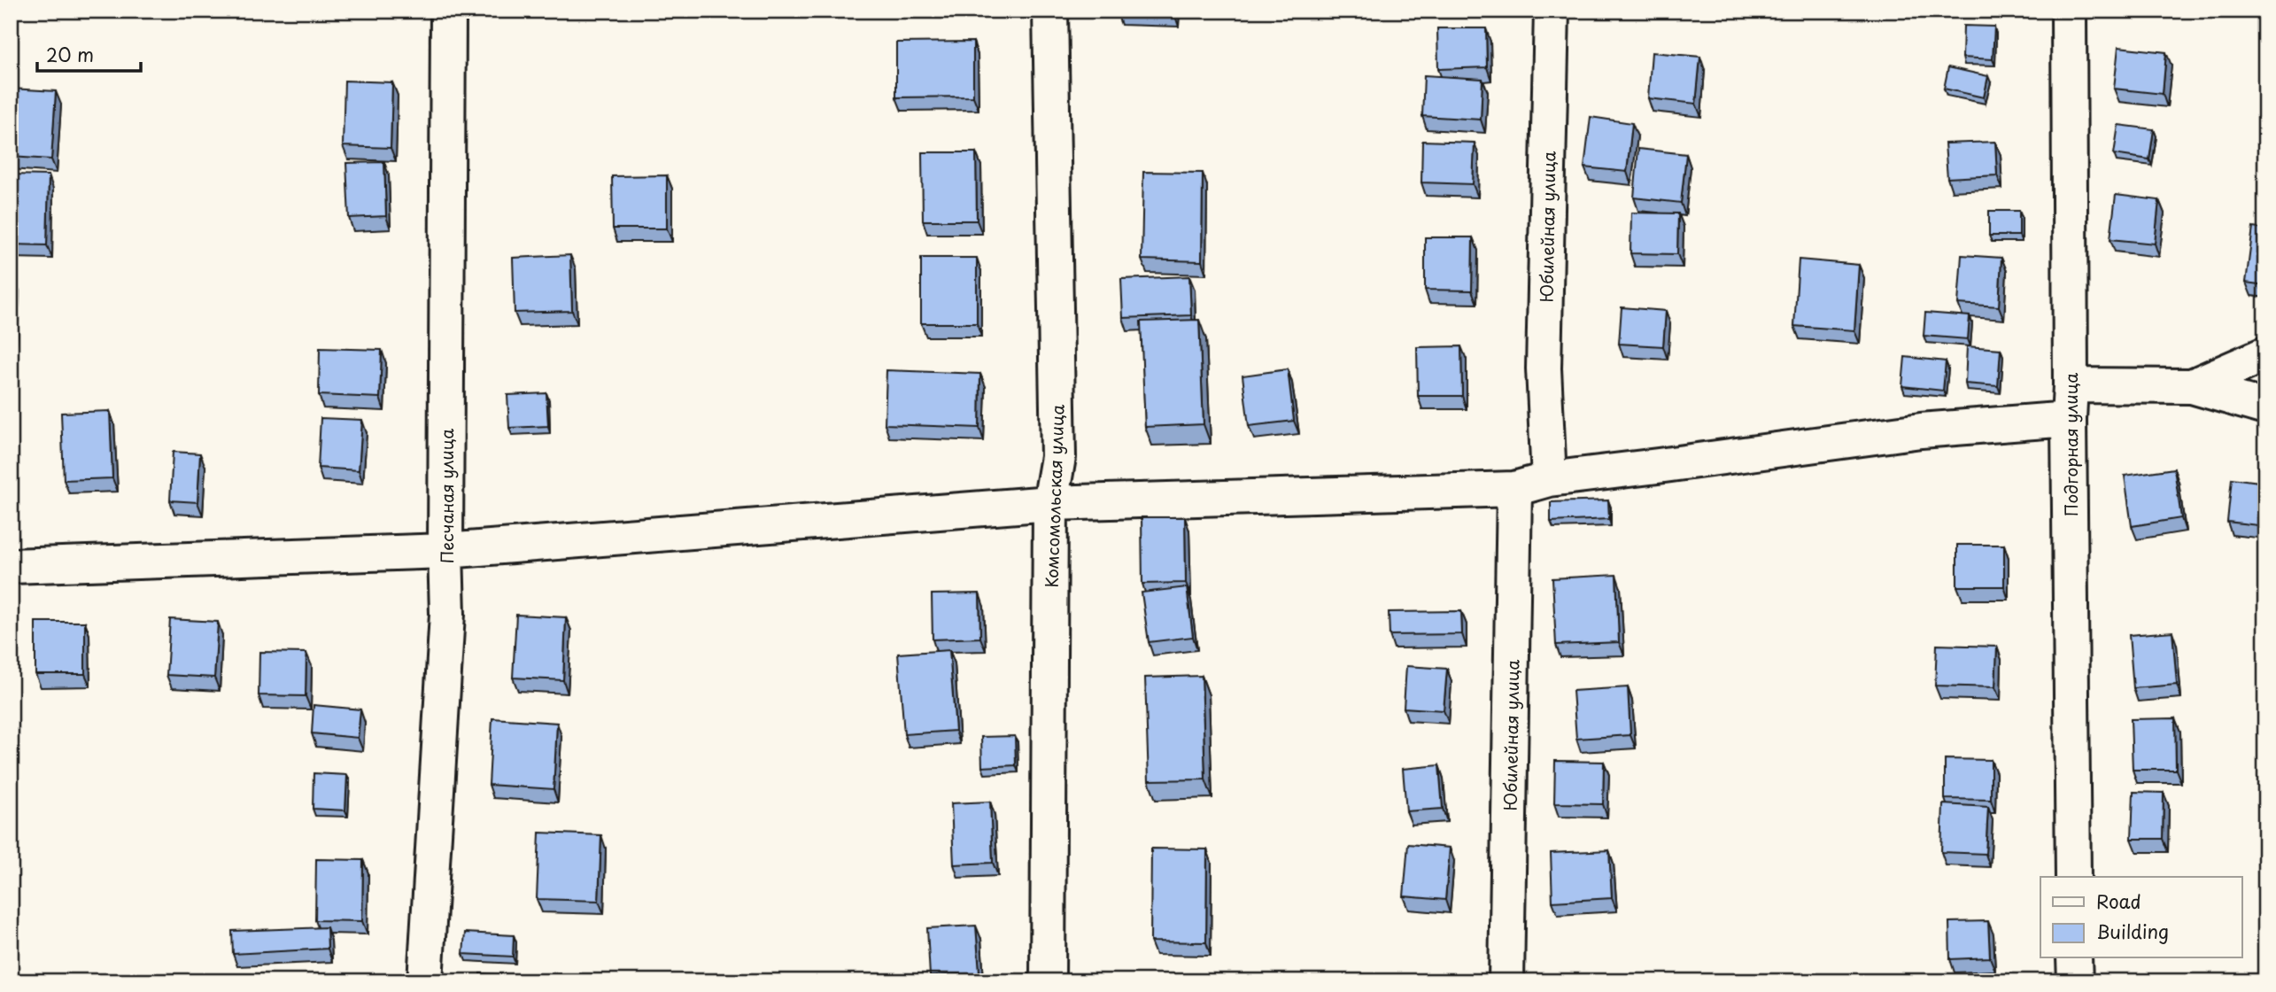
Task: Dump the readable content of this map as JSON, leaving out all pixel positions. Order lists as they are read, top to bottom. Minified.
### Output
{"streets":{"street":["Юбилейная улица","Подгорная улица","Песчаная улица","Комсомольская улица"]},"legend":["Road","Building"],"scale_bar":"20 m"}
